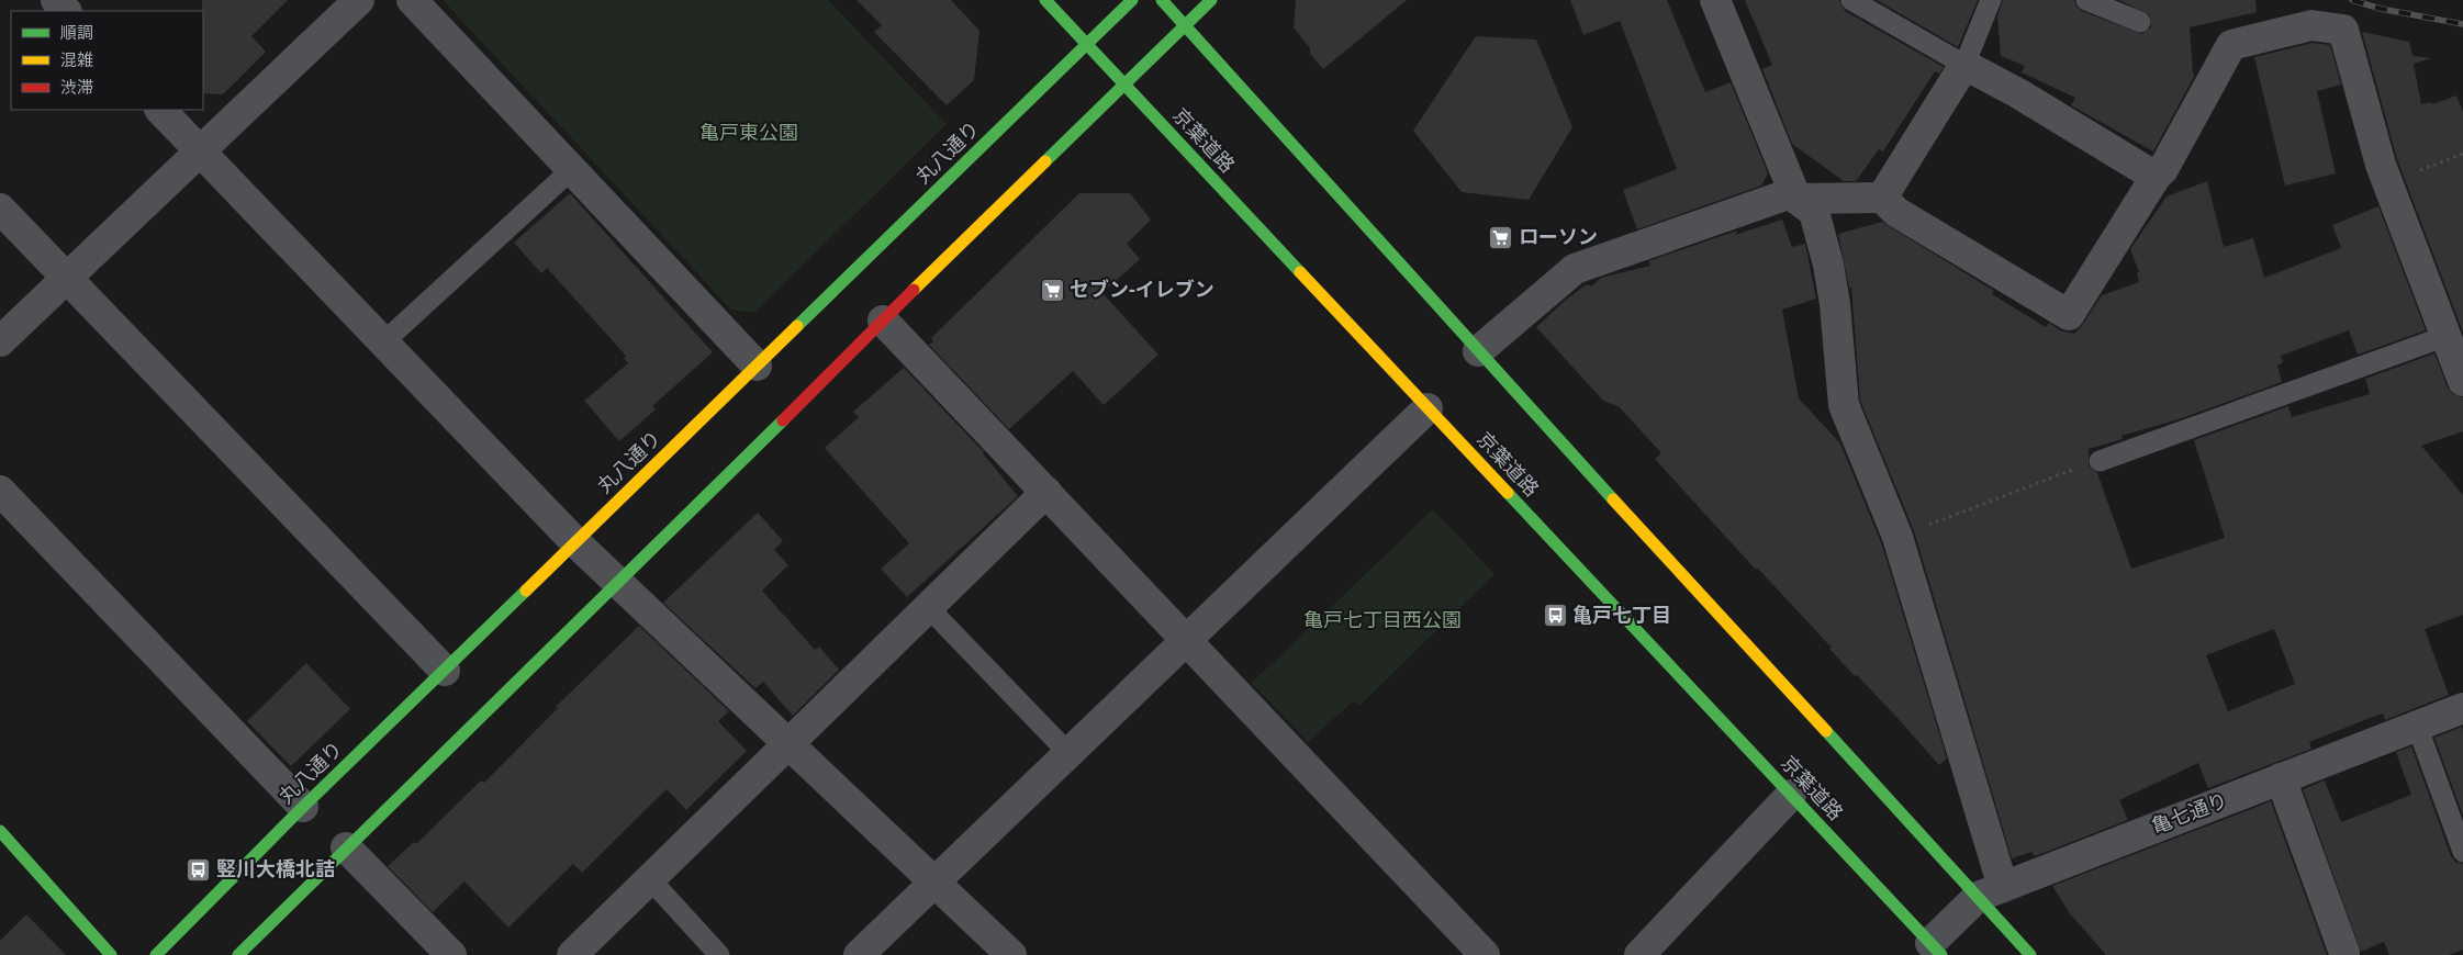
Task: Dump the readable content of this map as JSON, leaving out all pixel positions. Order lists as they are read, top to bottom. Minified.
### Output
{"streets":{"main road":["京葉道路","丸八通り"],"street":["亀七通り"]},"crossings":[["京葉道路","丸八通り"],["京葉道路","亀七通り"]],"parks":["亀戸東公園","亀戸七丁目西公園"],"places":{"supermarket":["ローソン","セブン-イレブン"],"bus stop":["亀戸七丁目","竪川大橋北詰"]},"legend":["順調","混雑","渋滞"]}
